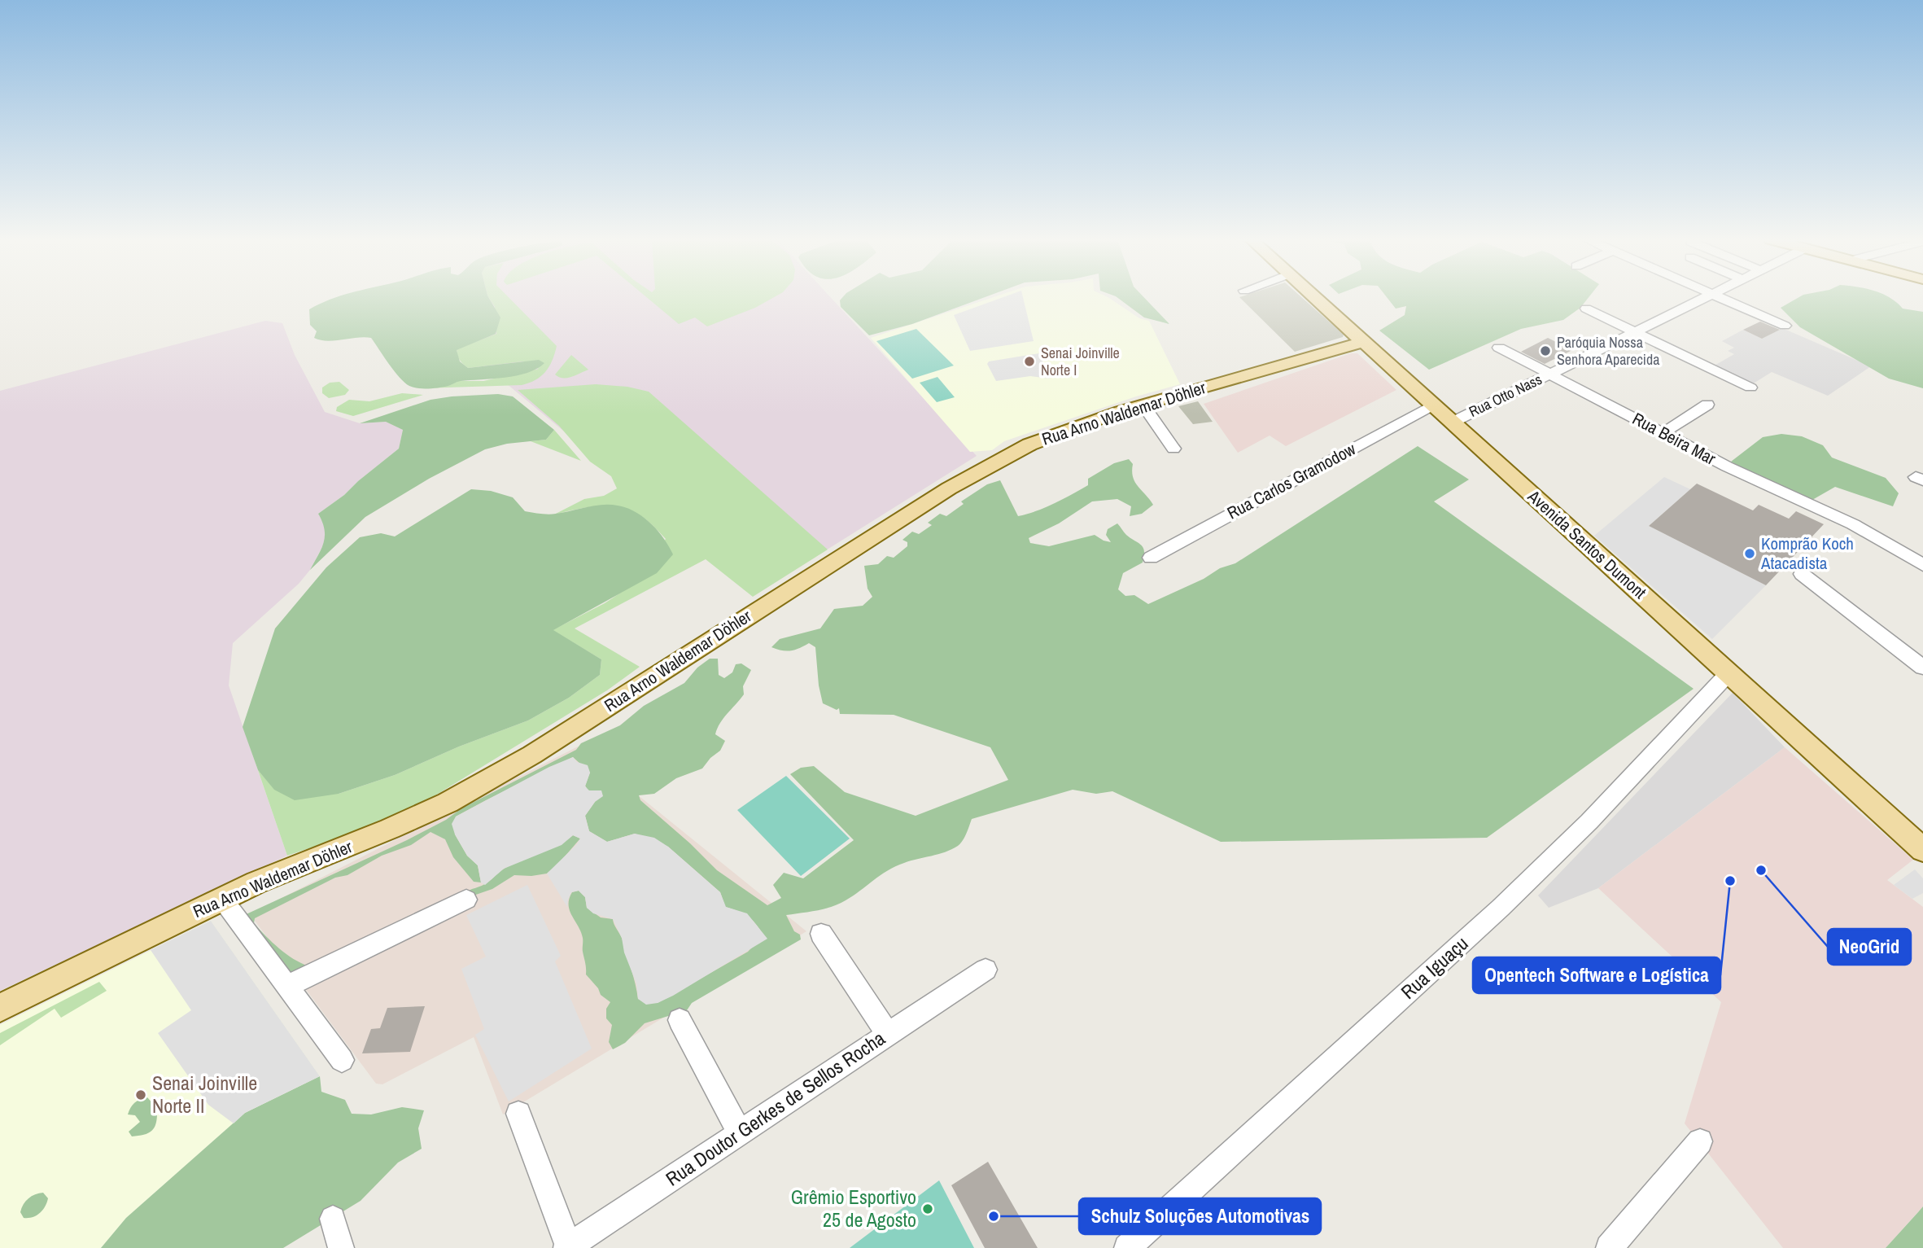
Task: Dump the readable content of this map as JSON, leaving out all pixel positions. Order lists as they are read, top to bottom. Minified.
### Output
{"streets":{"main road":["Rua Arno Waldemar Döhler","Avenida Santos Dumont"],"street":["Rua Otto Nass","Rua Beira Mar","Rua Carlos Gramodow","Rua Iguaçu","Rua Doutor Gerkes de Sellos Rocha"]},"crossings":[["Rua Otto Nass","Rua Beira Mar"],["Rua Otto Nass","Avenida Santos Dumont"],["Rua Arno Waldemar Döhler","Avenida Santos Dumont"],["Rua Carlos Gramodow","Avenida Santos Dumont"],["Avenida Santos Dumont","Rua Iguaçu"]],"places":["Paróquia Nossa Senhora Aparecida","Senai Joinville Norte I","Komprão Koch Atacadista","NeoGrid","Opentech Software e Logística","Senai Joinville Norte II","Grêmio Esportivo 25 de Agosto","Schulz Soluções Automotivas"]}
